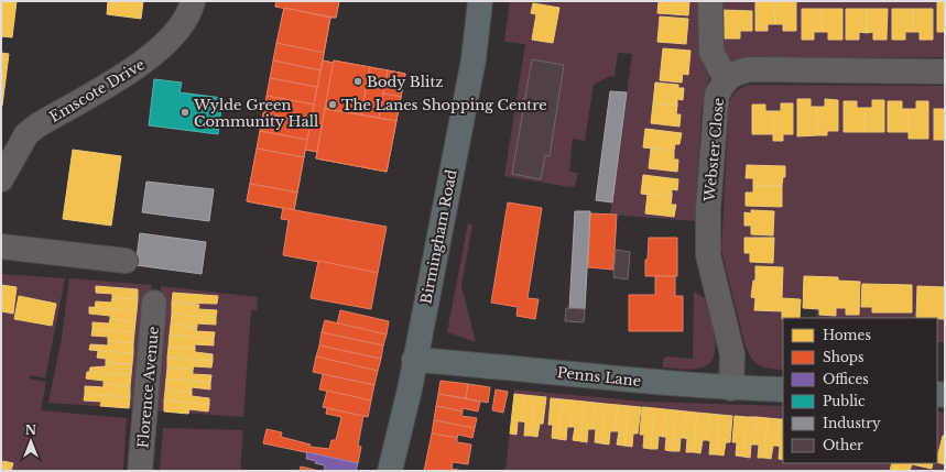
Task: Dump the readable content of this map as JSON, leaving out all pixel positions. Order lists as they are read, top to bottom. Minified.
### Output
{"streets":{"main road":["Birmingham Road","Penns Lane"],"street":["Emscote Drive","Webster Close","Florence Avenue"]},"crossings":[["Webster Close","Penns Lane"],["Birmingham Road","Penns Lane"]],"places":["Body Blitz","The Lanes Shopping Centre","Wylde Green Community Hall"],"legend":["Homes","Shops","Offices","Public","Industry","Other"],"north":"top"}
